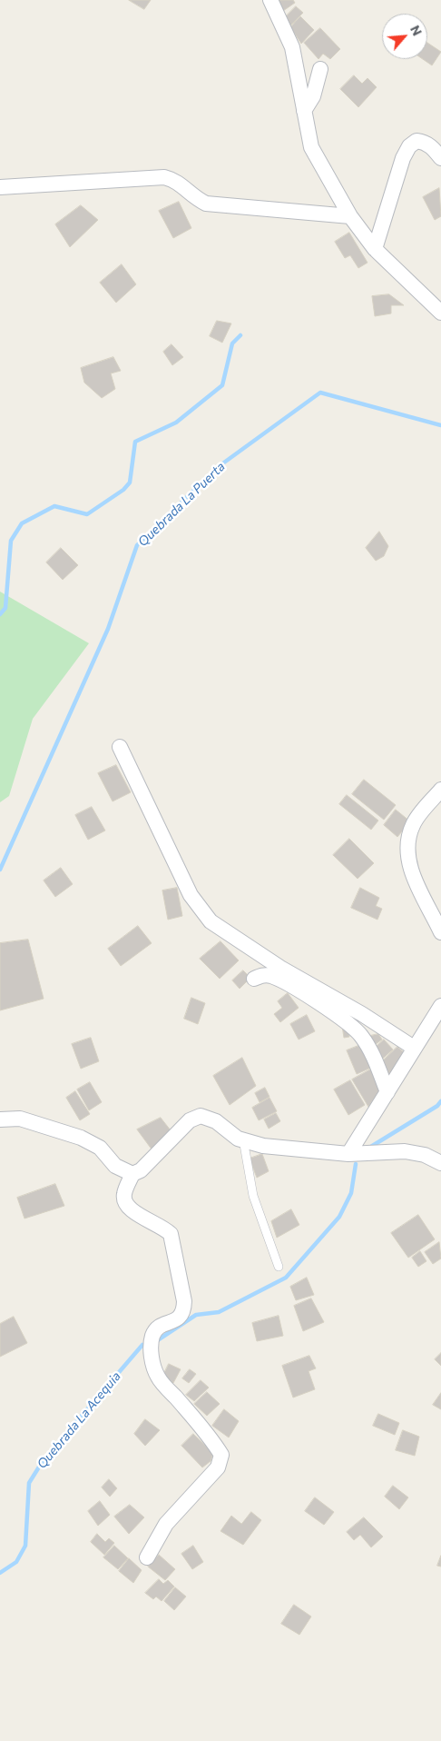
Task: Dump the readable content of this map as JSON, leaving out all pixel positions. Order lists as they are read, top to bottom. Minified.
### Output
{"water":["Quebrada La Puerta","Quebrada La Acequia"],"north":"top right"}
